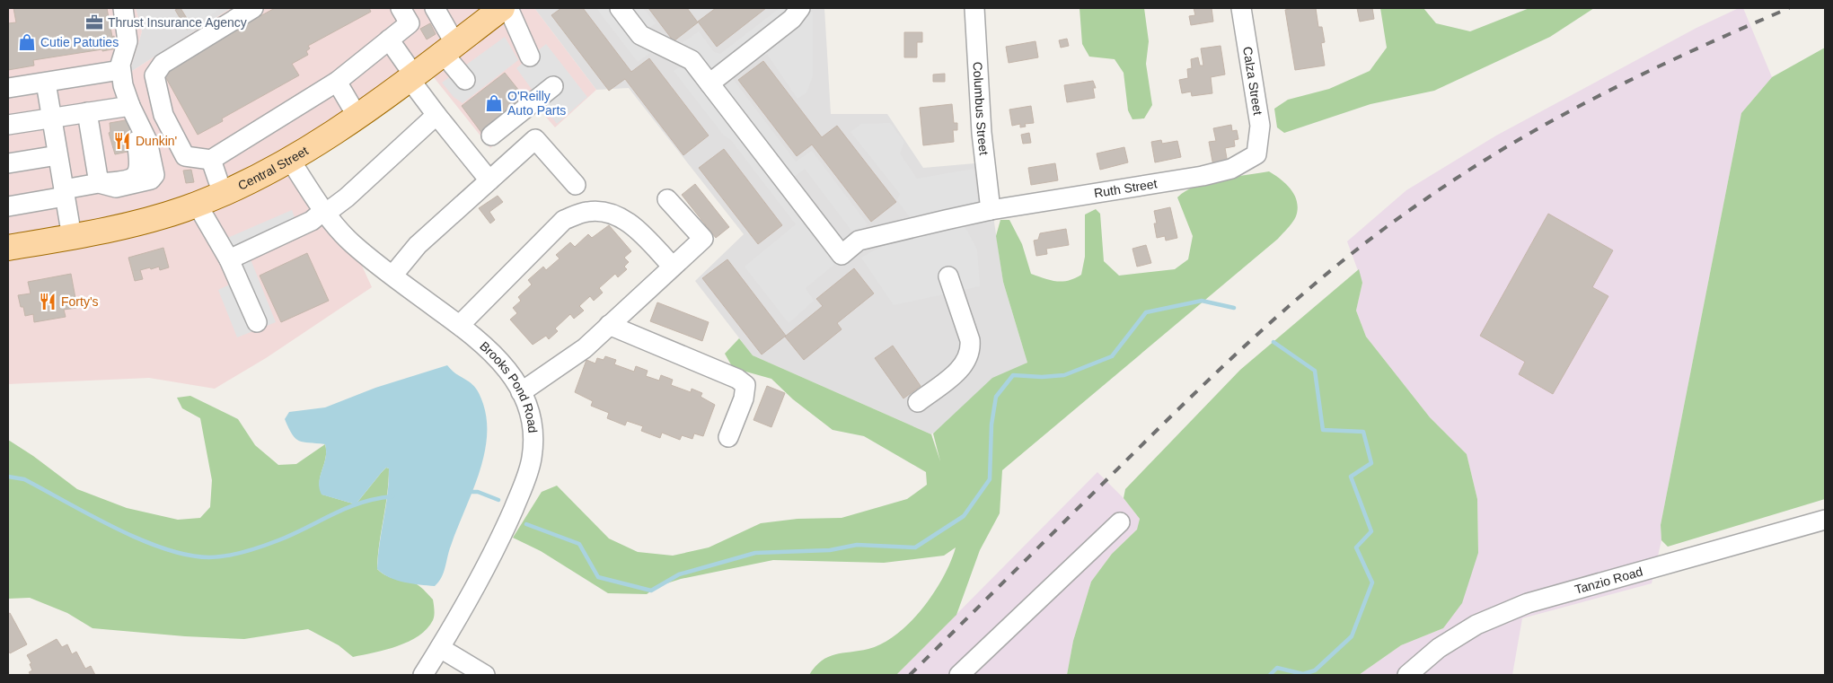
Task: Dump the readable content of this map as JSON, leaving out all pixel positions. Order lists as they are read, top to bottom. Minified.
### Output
{"streets":{"main road":["Central Street"],"street":["Calza Street","Columbus Street","Ruth Street","Brooks Pond Road","Tanzio Road"]},"crossings":[["Calza Street","Ruth Street"],["Columbus Street","Ruth Street"],["Central Street","Brooks Pond Road"]],"places":{"office":["Thrust Insurance Agency"],"shop":["Cutie Patuties","O'Reilly Auto Parts"],"restaurant":["Dunkin'","Forty's"]}}
